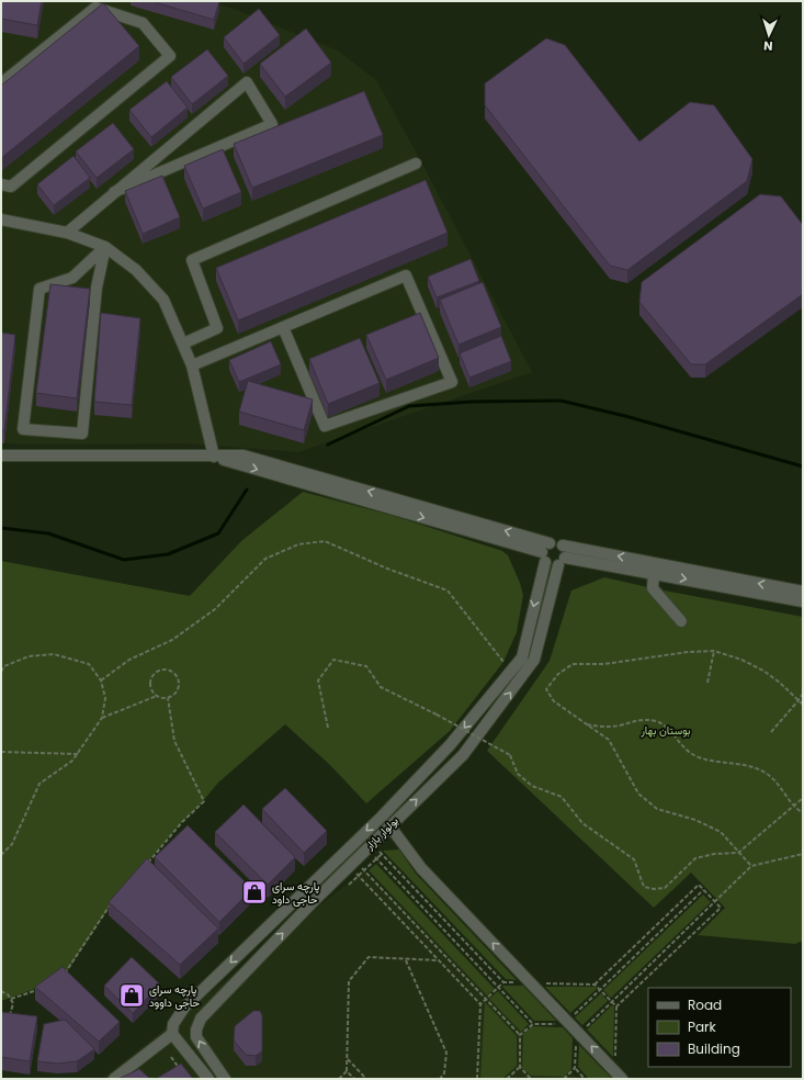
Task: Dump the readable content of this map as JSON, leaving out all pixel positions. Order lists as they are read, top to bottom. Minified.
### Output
{"streets":{"street":["بولوار بازار"]},"parks":["بوستان بهار"],"places":{"shop":["پارچه سرای حاجی داود","پارچه سرای حاجی داوود"]},"legend":["Road","Park","Building"],"north":"bottom"}
